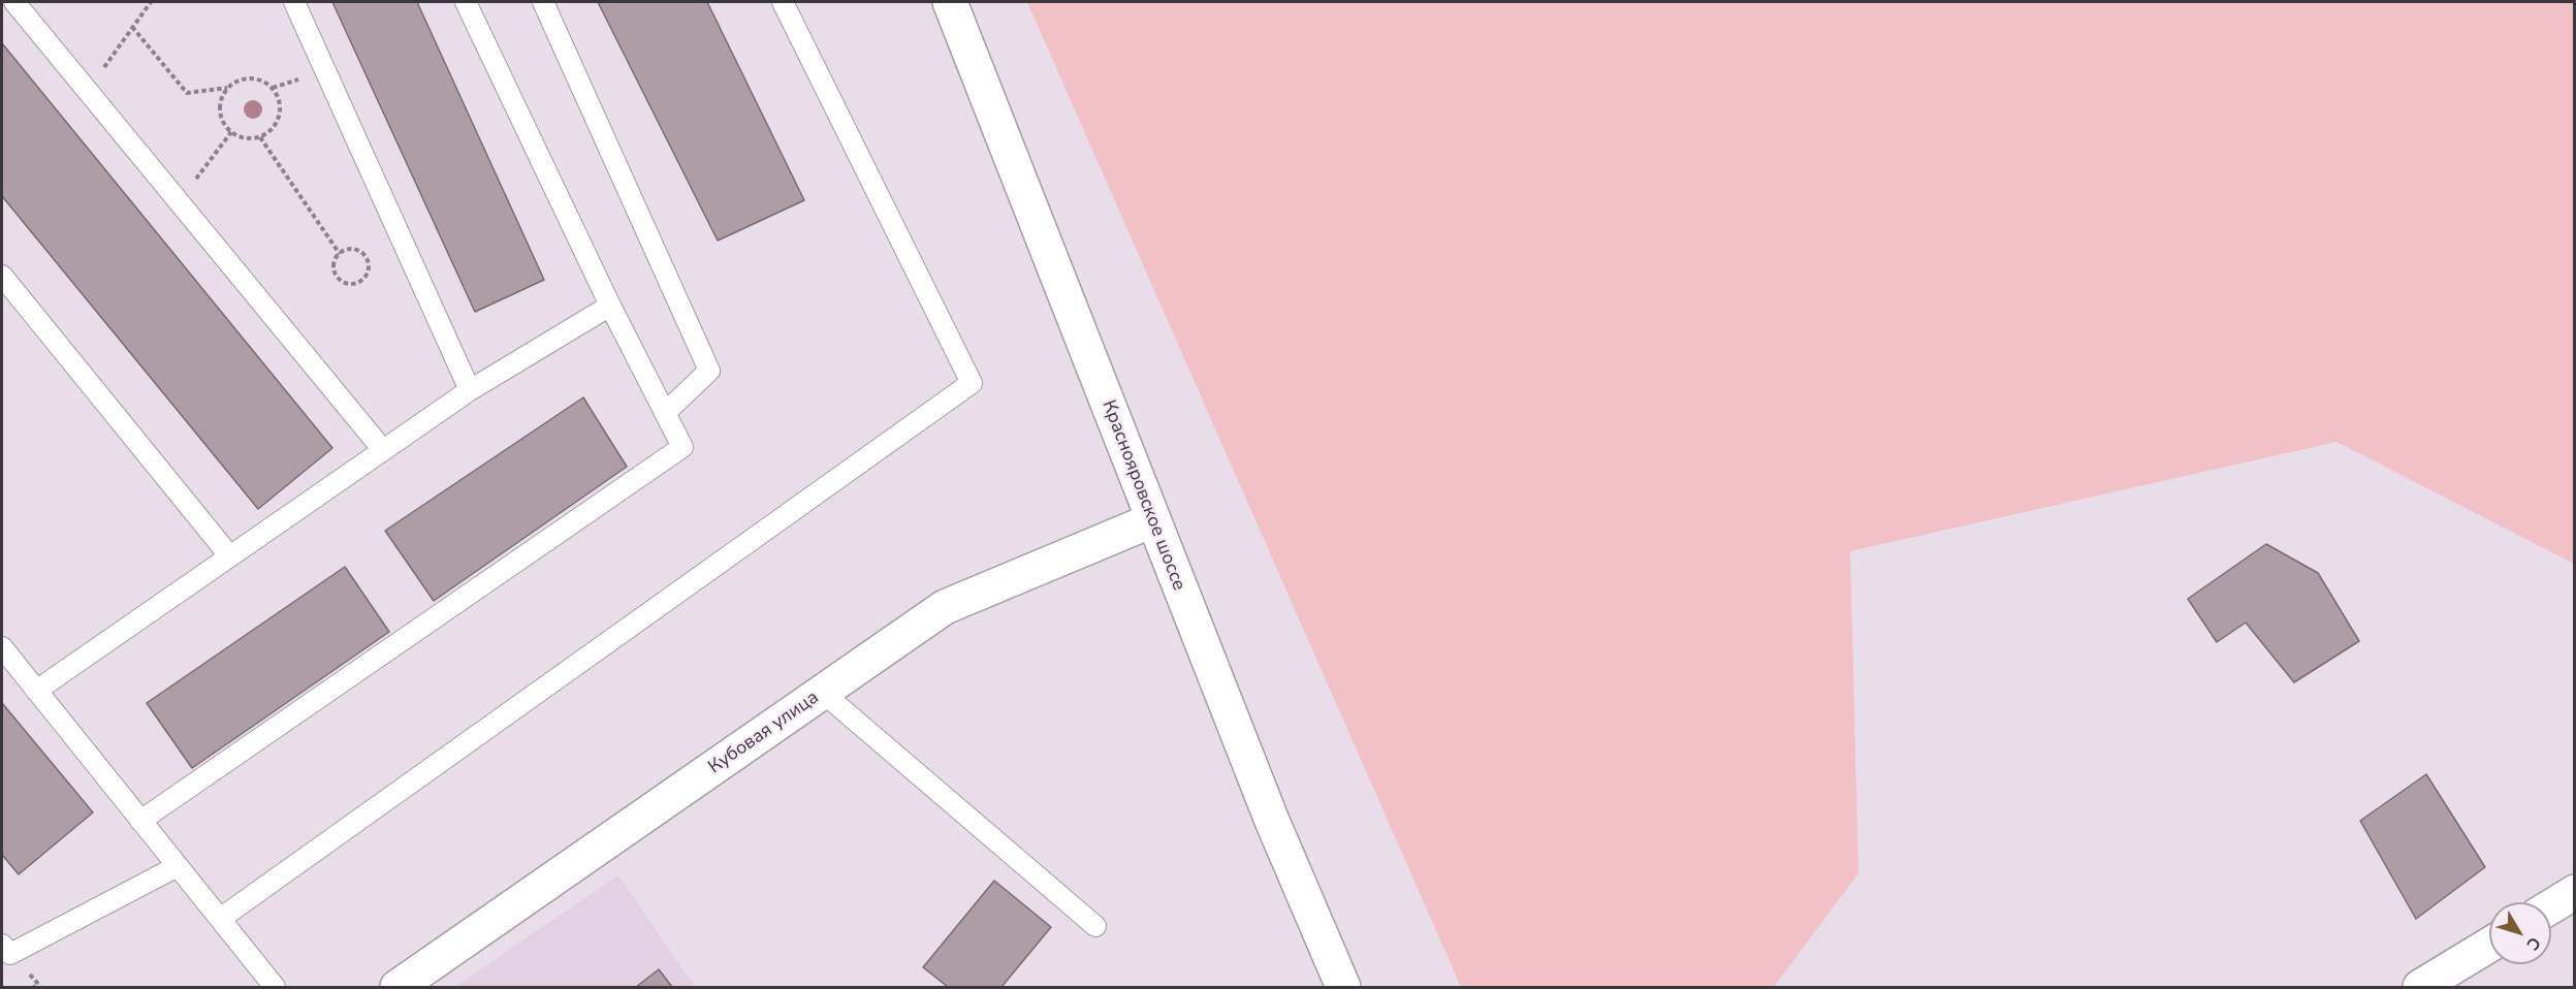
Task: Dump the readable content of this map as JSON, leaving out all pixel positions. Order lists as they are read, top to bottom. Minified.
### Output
{"streets":{"street":["Краснояровское шоссе","Кубовая улица"]},"crossings":[["Краснояровское шоссе","Кубовая улица"]],"north":"bottom right"}
